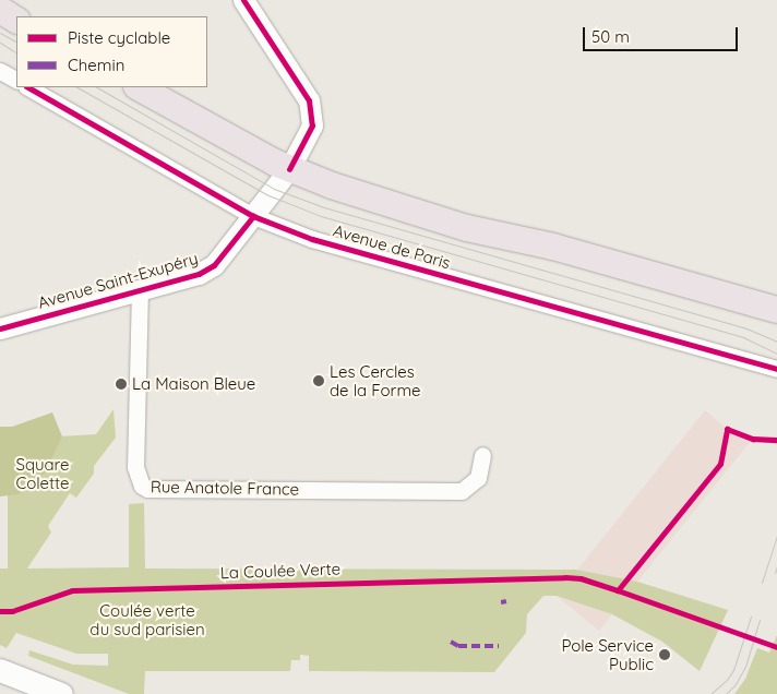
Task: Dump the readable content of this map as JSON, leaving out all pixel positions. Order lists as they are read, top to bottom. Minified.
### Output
{"streets":{"street":["Avenue de Paris","Avenue Saint-Exupéry","Rue Anatole France"],"cycle path":["La Coulée Verte"]},"crossings":[["Avenue de Paris","Avenue Saint-Exupéry"],["Avenue Saint-Exupéry","Rue Anatole France"]],"parks":["Square Colette","Coulée verte du sud parisien"],"places":["Les Cercles de la Forme","La Maison Bleue","Pole Service Public"],"legend":["Piste cyclable","Chemin"],"scale_bar":"50 m"}
